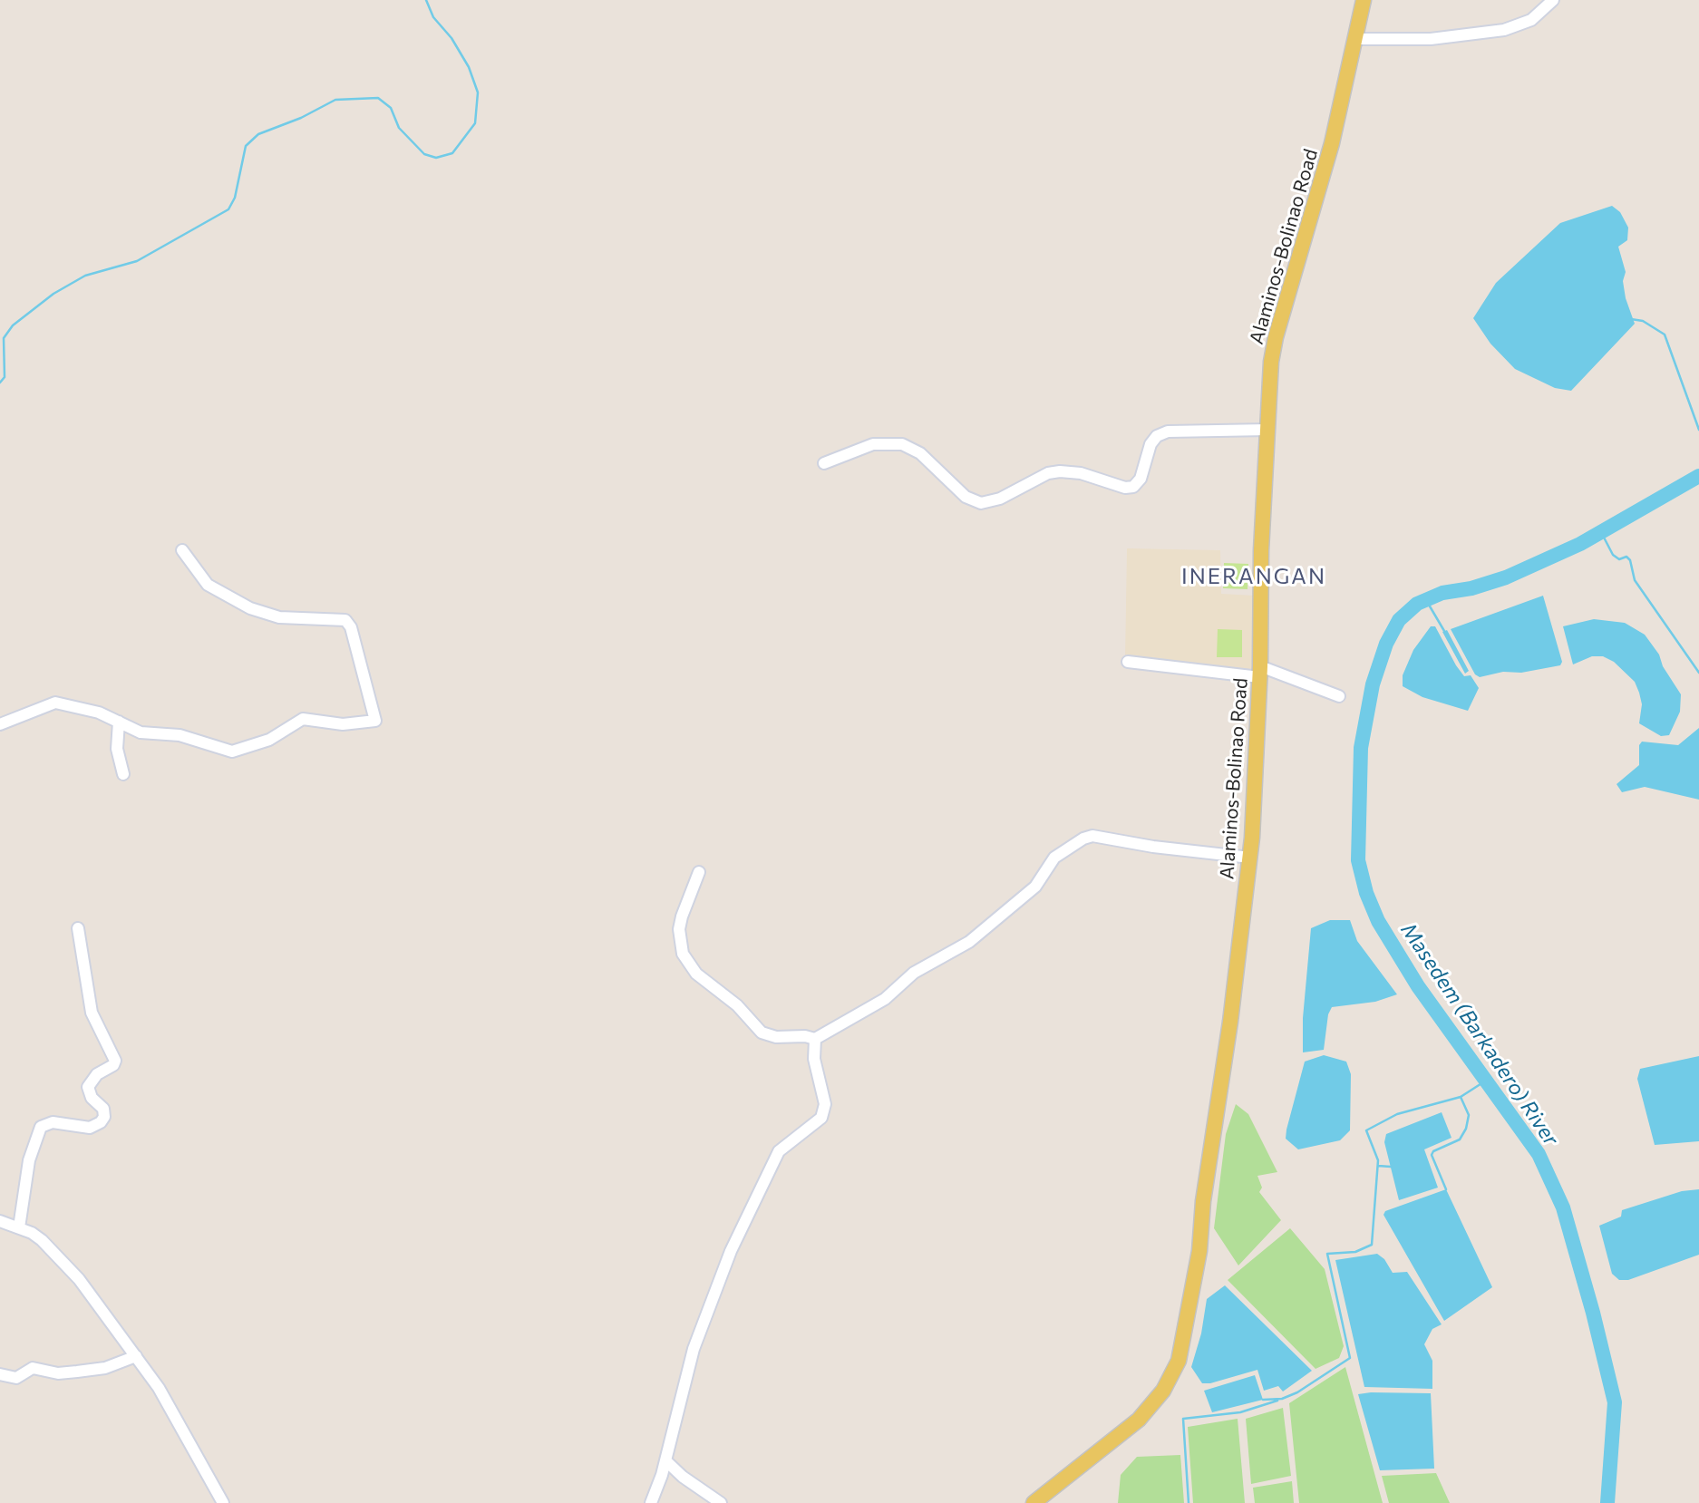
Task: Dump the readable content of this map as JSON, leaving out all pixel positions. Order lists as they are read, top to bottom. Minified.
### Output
{"streets":{"main road":["Alaminos-Bolinao Road"]},"districts":["INERANGAN"],"water":["Masedem (Barkadero) River"]}
